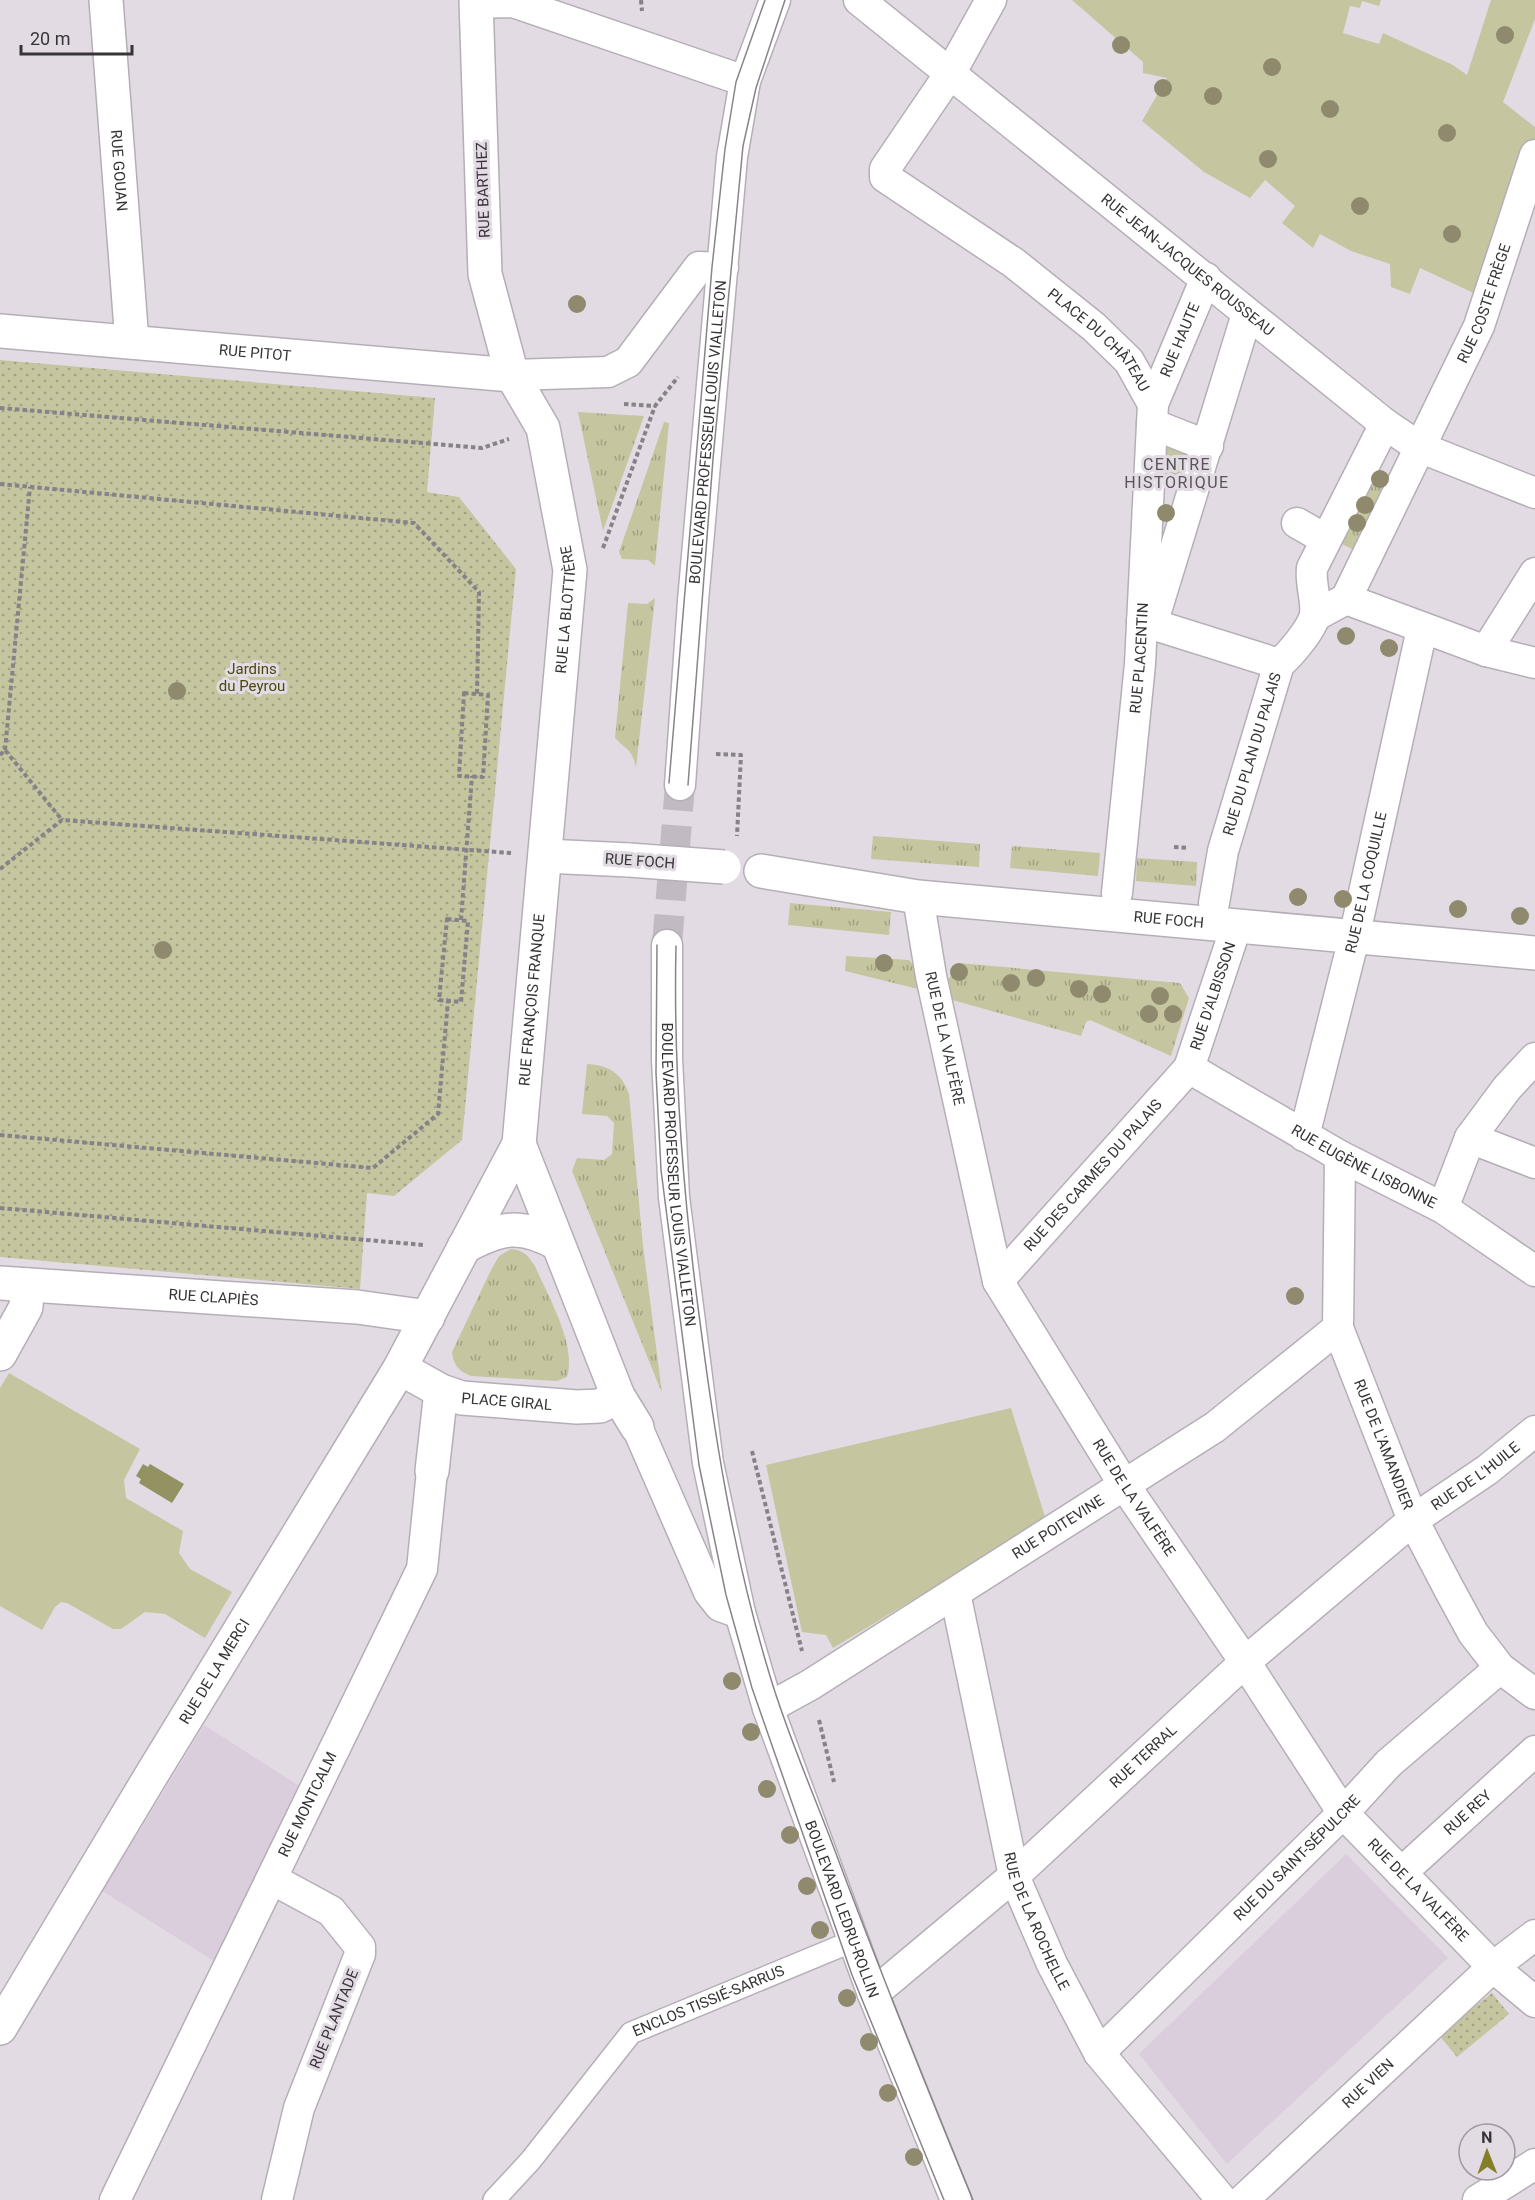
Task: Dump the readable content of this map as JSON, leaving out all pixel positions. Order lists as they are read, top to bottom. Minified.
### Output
{"streets":{"street":["RUE GOUAN","RUE BARTHEZ","RUE JEAN-JACQUES ROUSSEAU","RUE COSTE FRÈGE","RUE HAUTE","PLACE DU CHÂTEAU","RUE PITOT","BOULEVARD PROFESSEUR LOUIS VIALLETON","RUE LA BLOTTIÈRE","RUE PLACENTIN","RUE DU PLAN DU PALAIS","RUE FOCH","RUE DE LA COQUILLE","RUE D'ALBISSON","RUE FRANÇOIS FRANQUE","RUE DE LA VALFÈRE","RUE EUGÈNE LISBONNE","RUE DES CARMES DU PALAIS","RUE CLAPIÈS","PLACE GIRAL","RUE DE L'AMANDIER","RUE DE L'HUILE","RUE POITEVINE","RUE DE LA MERCI","RUE TERRAL","RUE MONTCALM","RUE REY","RUE DU SAINT-SÉPULCRE","BOULEVARD LEDRU-ROLLIN","RUE DE LA ROCHELLE","RUE PLANTADE","RUE VIEN"],"lane":["ENCLOS TISSIÉ-SARRUS"]},"crossings":[["RUE GOUAN","RUE PITOT"],["RUE BARTHEZ","RUE PITOT"],["RUE BARTHEZ","RUE LA BLOTTIÈRE"],["RUE JEAN-JACQUES ROUSSEAU","RUE COSTE FRÈGE"],["RUE JEAN-JACQUES ROUSSEAU","RUE HAUTE"],["RUE JEAN-JACQUES ROUSSEAU","PLACE DU CHÂTEAU"],["RUE JEAN-JACQUES ROUSSEAU","RUE PLACENTIN"],["RUE HAUTE","PLACE DU CHÂTEAU"],["RUE HAUTE","RUE PLACENTIN"],["PLACE DU CHÂTEAU","RUE PLACENTIN"],["RUE PITOT","RUE LA BLOTTIÈRE"],["BOULEVARD PROFESSEUR LOUIS VIALLETON","BOULEVARD LEDRU-ROLLIN"],["RUE LA BLOTTIÈRE","RUE FOCH"],["RUE LA BLOTTIÈRE","RUE FRANÇOIS FRANQUE"],["RUE PLACENTIN","RUE FOCH"],["RUE DU PLAN DU PALAIS","RUE FOCH"],["RUE FOCH","RUE DE LA COQUILLE"],["RUE FOCH","RUE D'ALBISSON"],["RUE FOCH","RUE FRANÇOIS FRANQUE"],["RUE FOCH","RUE DE LA VALFÈRE"],["RUE DE LA COQUILLE","RUE EUGÈNE LISBONNE"],["RUE D'ALBISSON","RUE EUGÈNE LISBONNE"],["RUE D'ALBISSON","RUE DES CARMES DU PALAIS"],["RUE DE LA VALFÈRE","RUE DES CARMES DU PALAIS"],["RUE DE LA VALFÈRE","RUE POITEVINE"],["RUE DE LA VALFÈRE","RUE TERRAL"],["RUE DE LA VALFÈRE","RUE REY"],["RUE DE LA VALFÈRE","RUE DU SAINT-SÉPULCRE"],["RUE DE LA VALFÈRE","RUE VIEN"],["RUE EUGÈNE LISBONNE","RUE DES CARMES DU PALAIS"],["RUE EUGÈNE LISBONNE","RUE DE L'AMANDIER"],["RUE CLAPIÈS","RUE DE LA MERCI"],["PLACE GIRAL","RUE DE LA MERCI"],["PLACE GIRAL","RUE MONTCALM"],["RUE DE L'AMANDIER","RUE DE L'HUILE"],["RUE DE L'AMANDIER","RUE POITEVINE"],["RUE DE L'AMANDIER","RUE TERRAL"],["RUE DE L'AMANDIER","RUE DU SAINT-SÉPULCRE"],["RUE DE L'HUILE","RUE TERRAL"],["RUE POITEVINE","BOULEVARD LEDRU-ROLLIN"],["RUE POITEVINE","RUE DE LA ROCHELLE"],["RUE TERRAL","BOULEVARD LEDRU-ROLLIN"],["RUE TERRAL","RUE DE LA ROCHELLE"],["RUE MONTCALM","RUE PLANTADE"],["RUE DU SAINT-SÉPULCRE","RUE DE LA ROCHELLE"],["BOULEVARD LEDRU-ROLLIN","ENCLOS TISSIÉ-SARRUS"]],"districts":["CENTRE HISTORIQUE"],"parks":["Jardins du Peyrou"],"scale_bar":"20 m","north":"top"}
